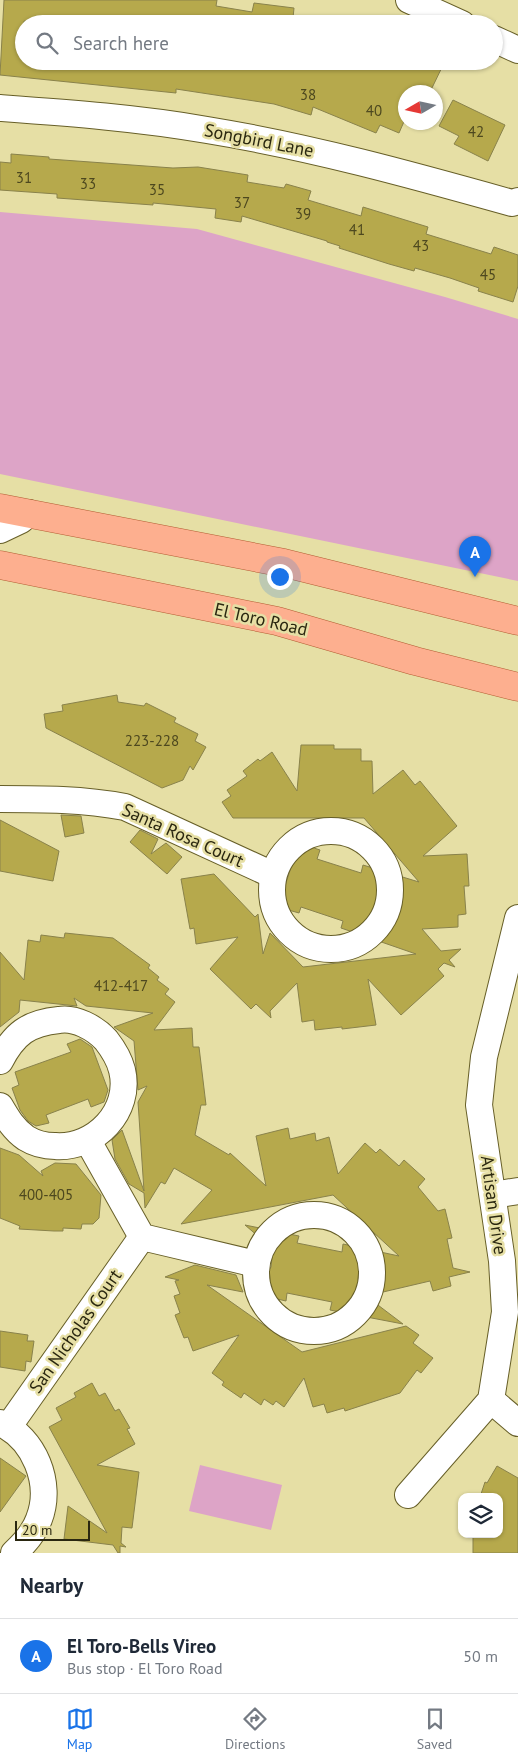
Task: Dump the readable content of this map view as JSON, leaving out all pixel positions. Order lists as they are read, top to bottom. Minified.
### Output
{"streets":{"main road":["El Toro Road"],"street":["Songbird Lane","Santa Rosa Court","Artisan Drive","San Nicholas Court"]},"house_numbers":["38","40","42","31","33","35","37","39","41","43","45","223-228","412-417","400-405"],"scale_bar":"20 m","north":"left","page":{"search":"Search here","pins":"A","scale":"20 m","heading":"Nearby","list":[{"mark":"A","name":"El Toro-Bells Vireo","note":"Bus stop · El Toro Road","value":"50 m"}],"nav":["Map","Directions","Saved"]}}
